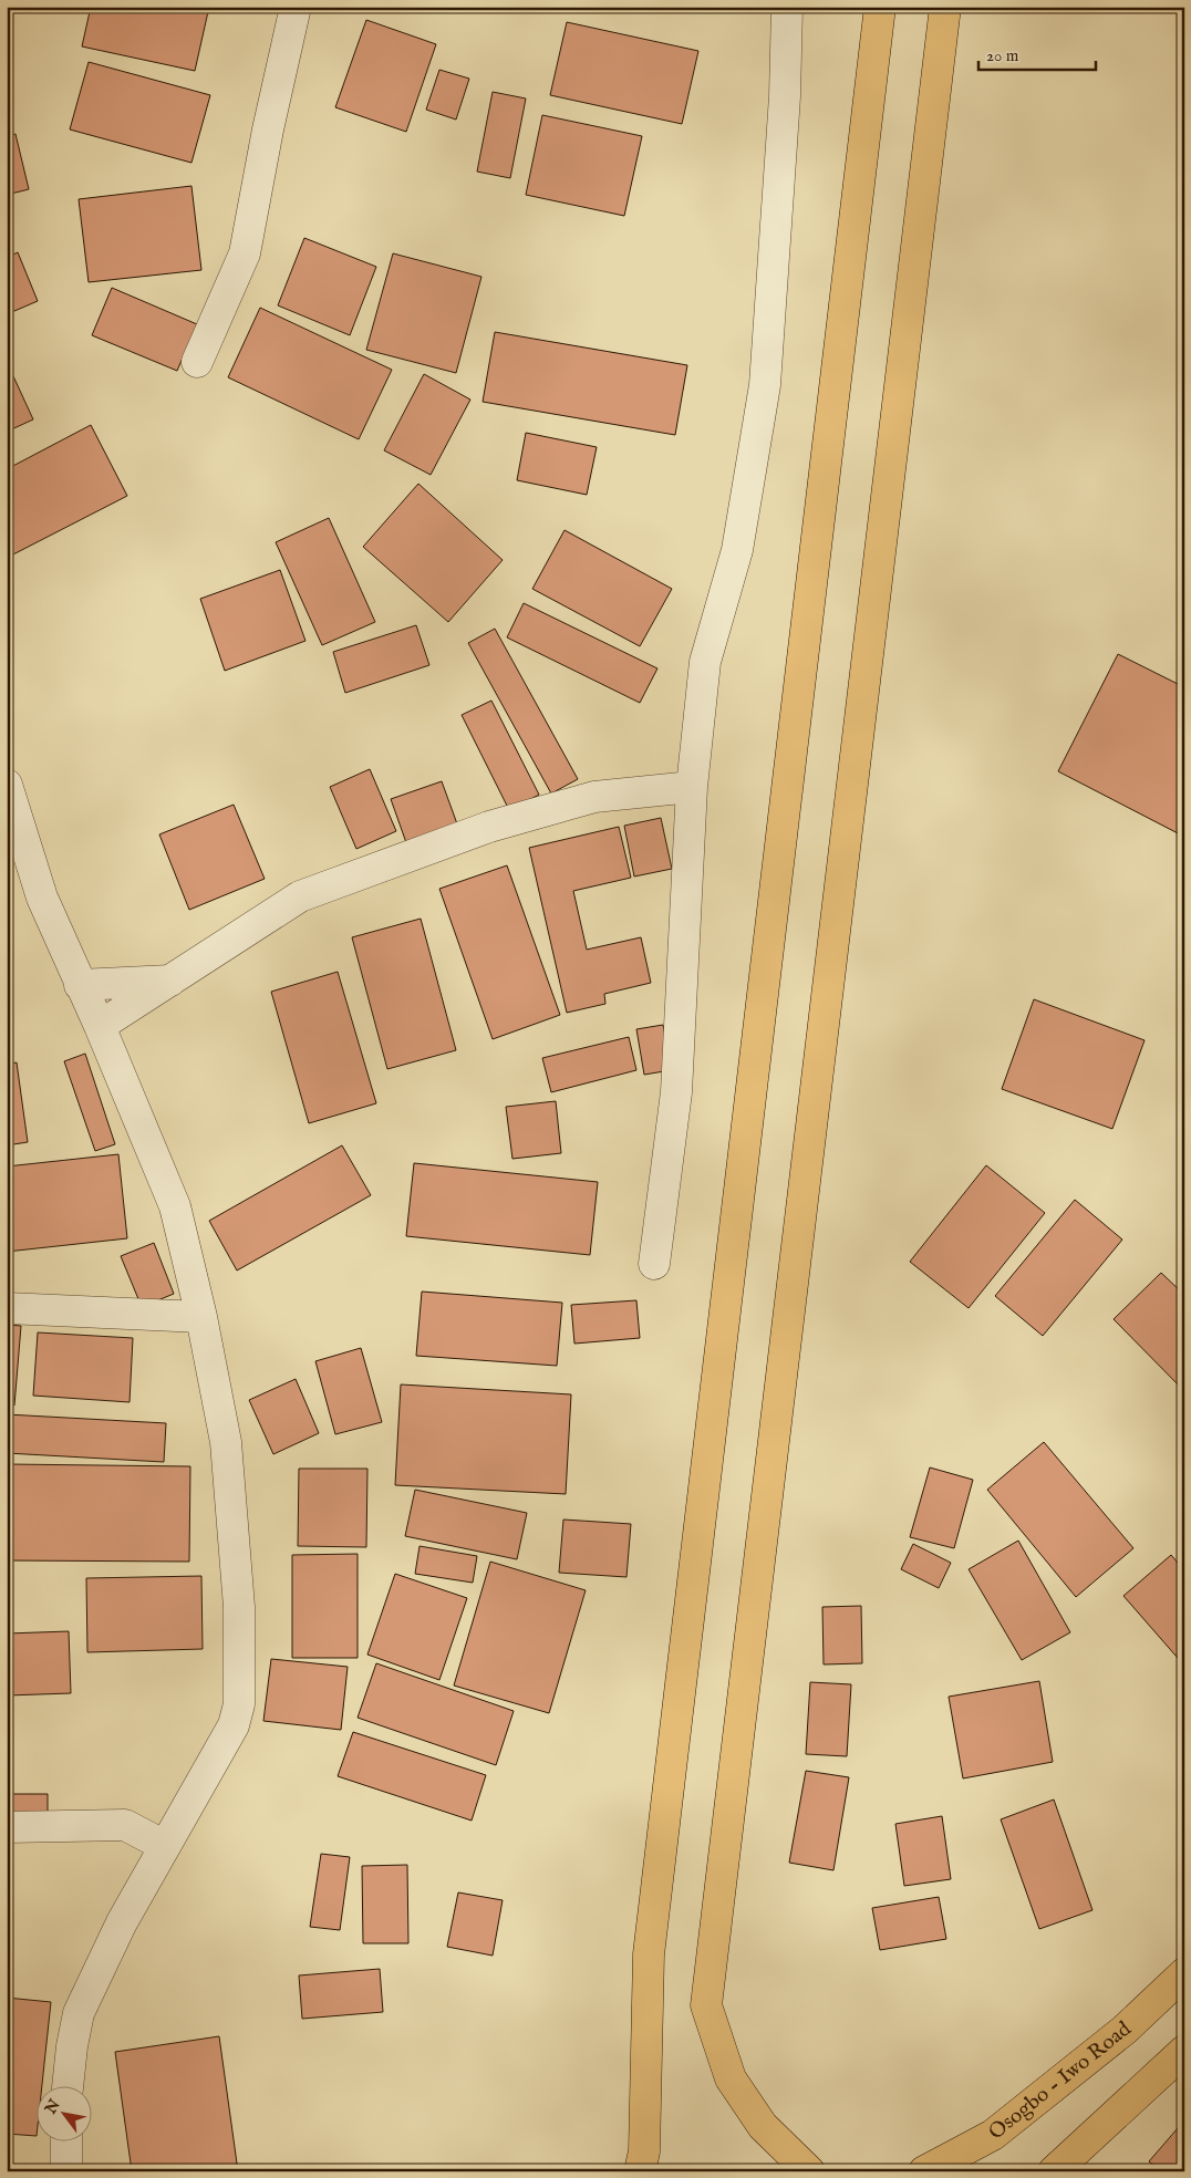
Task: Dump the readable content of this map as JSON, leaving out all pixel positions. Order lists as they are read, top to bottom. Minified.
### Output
{"streets":{"main road":["Osogbo - Iwo Road"]},"scale_bar":"20 m","north":"top left"}
